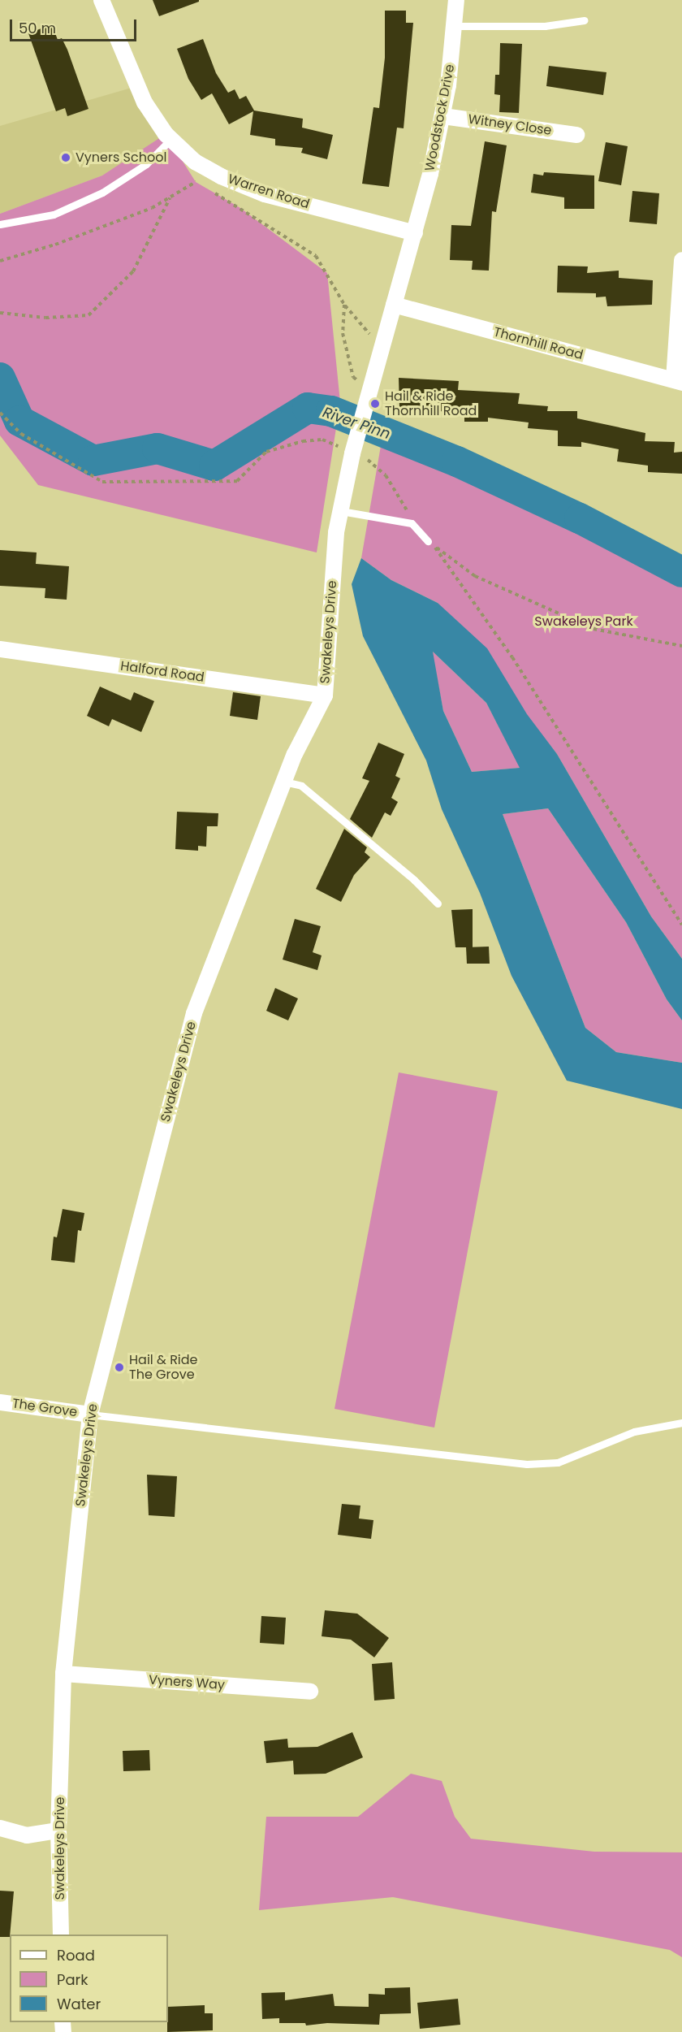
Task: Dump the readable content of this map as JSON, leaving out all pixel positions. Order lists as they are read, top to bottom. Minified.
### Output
{"streets":{"street":["Woodstock Drive","Witney Close","Warren Road","Thornhill Road","Swakeleys Drive","Halford Road","The Grove","Vyners Way"]},"crossings":[["Woodstock Drive","Witney Close"],["Woodstock Drive","Warren Road"],["Woodstock Drive","Swakeleys Drive"],["Warren Road","Swakeleys Drive"],["Thornhill Road","Swakeleys Drive"],["Swakeleys Drive","Halford Road"],["Swakeleys Drive","The Grove"],["Swakeleys Drive","Vyners Way"]],"water":["River Pinn"],"parks":["Swakeleys Park"],"places":["Vyners School","Hail & Ride Thornhill Road","Hail & Ride The Grove"],"legend":["Road","Park","Water"],"scale_bar":"50 m"}
